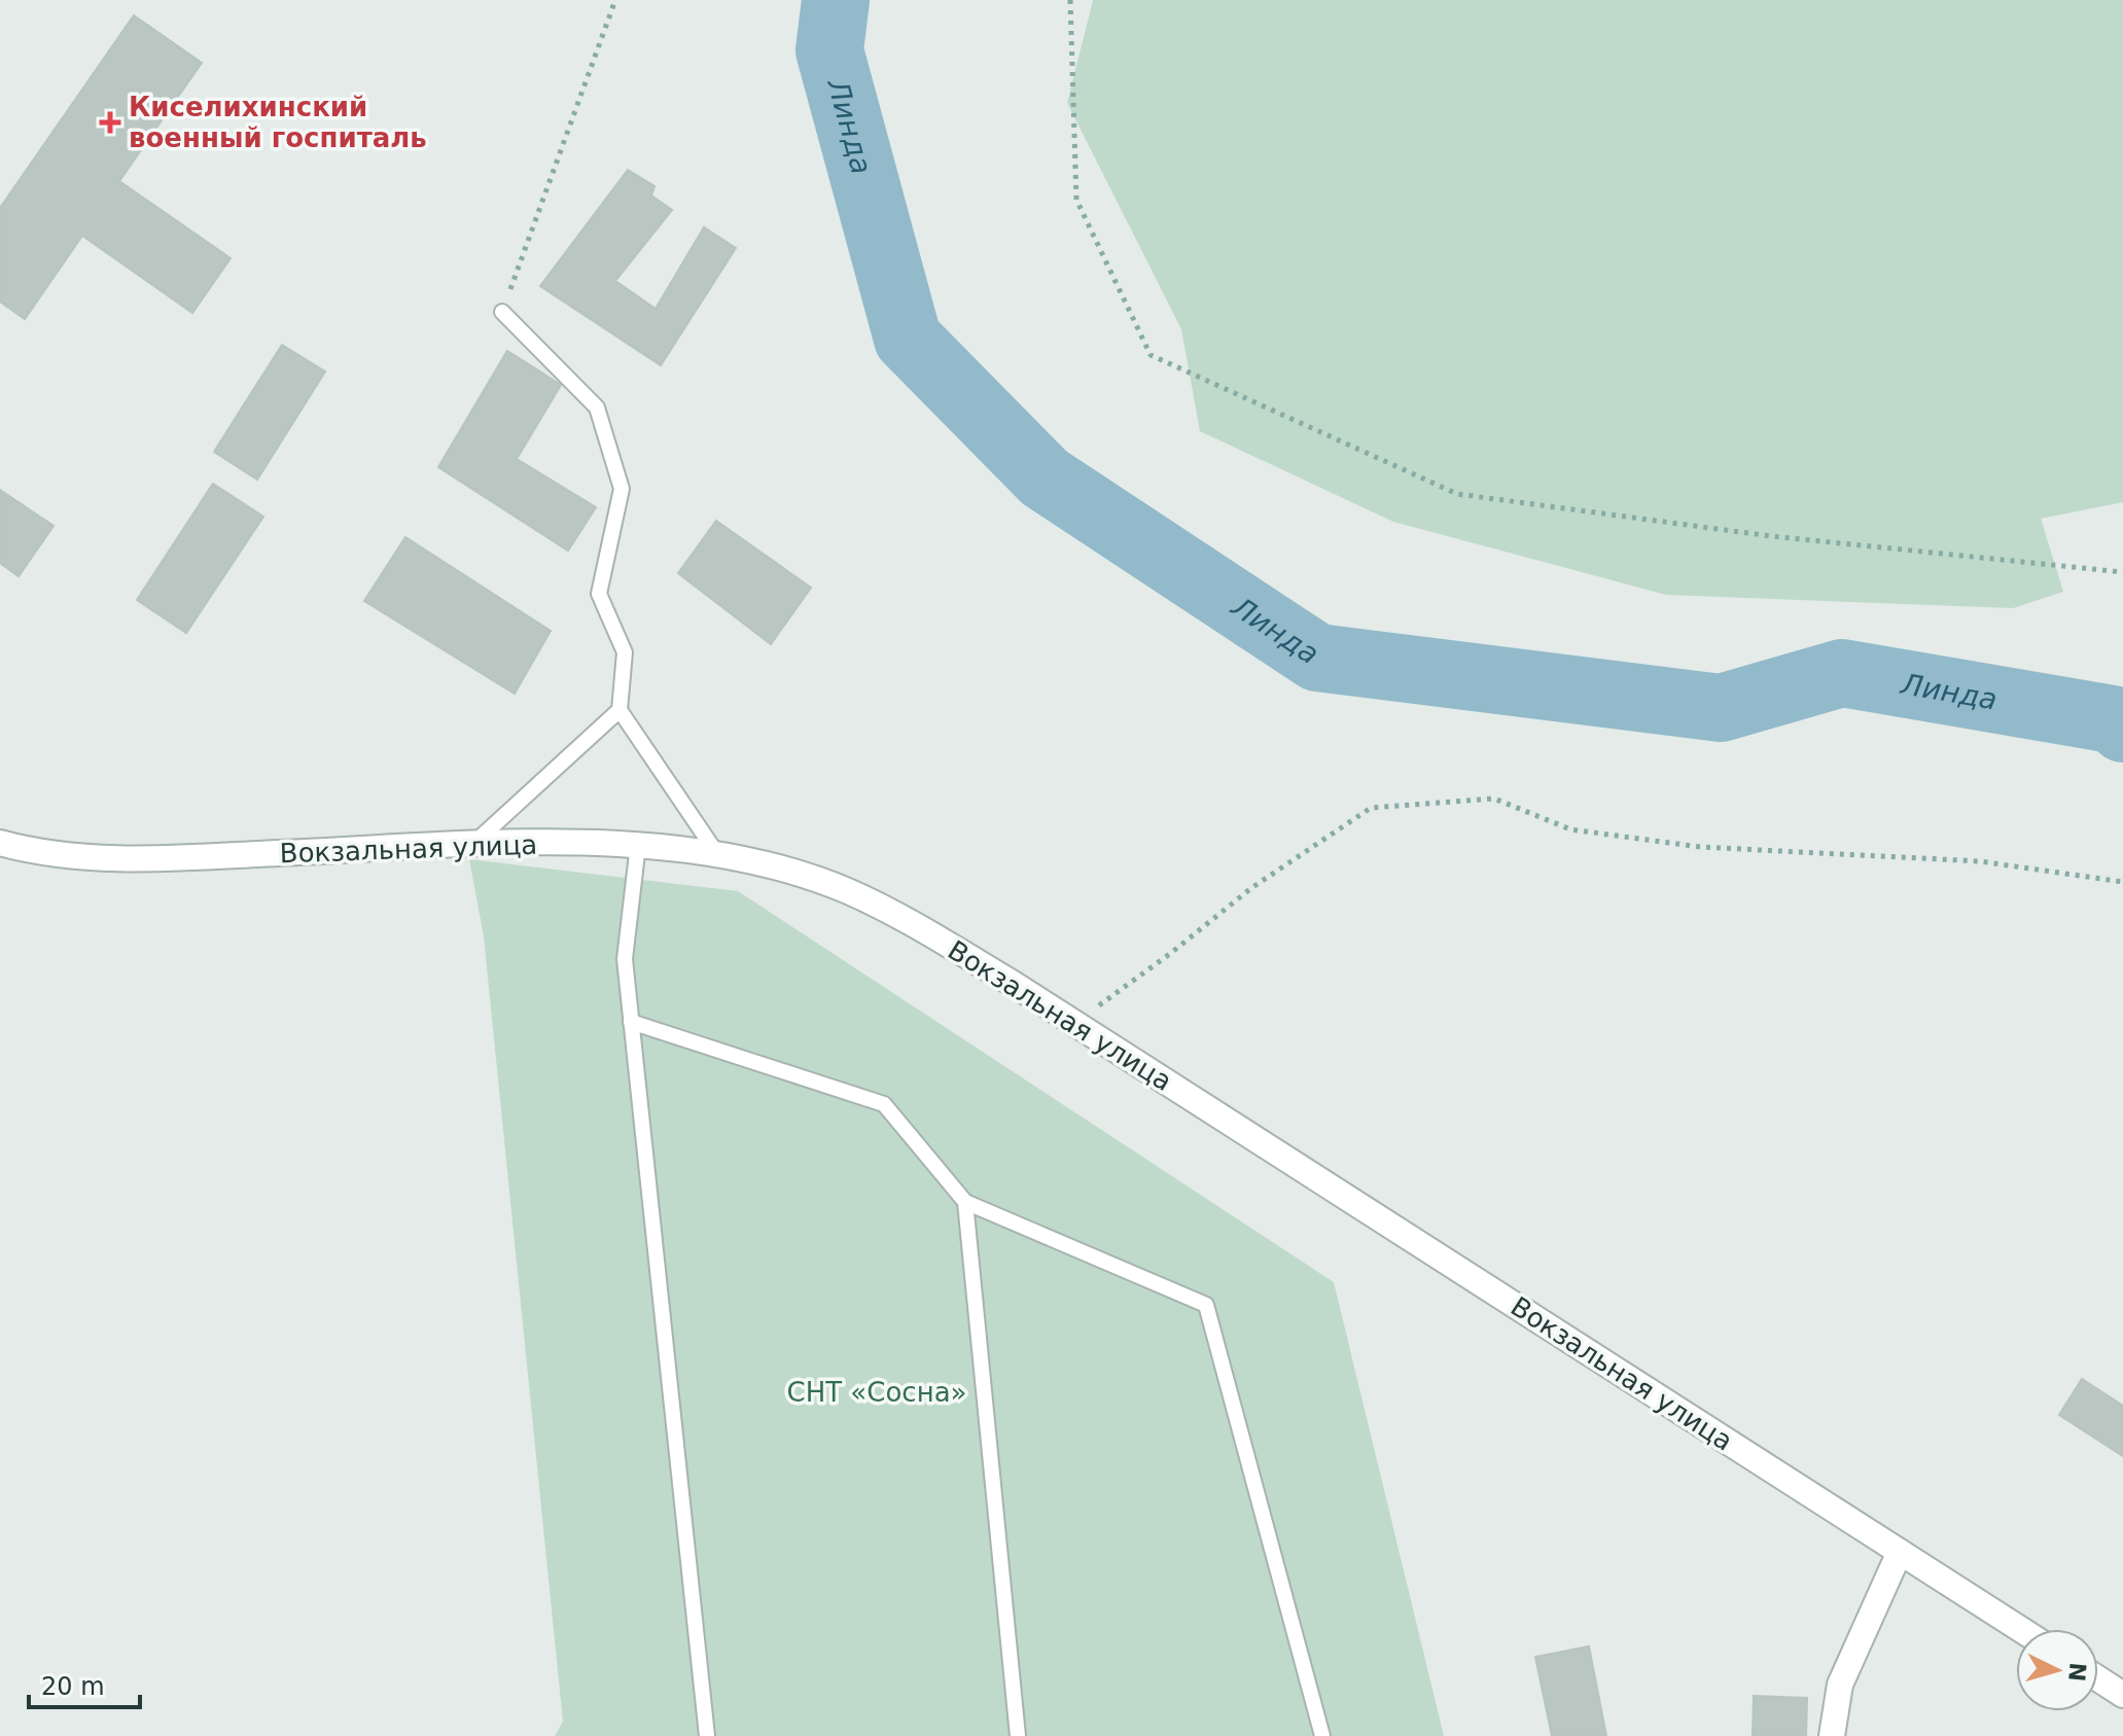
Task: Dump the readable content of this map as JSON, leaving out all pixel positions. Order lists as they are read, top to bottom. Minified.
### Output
{"streets":{"street":["Вокзальная улица"]},"water":["Линда"],"parks":["СНТ «Сосна»"],"places":{"health":["Киселихинский военный госпиталь"]},"scale_bar":"20 m","north":"right"}
